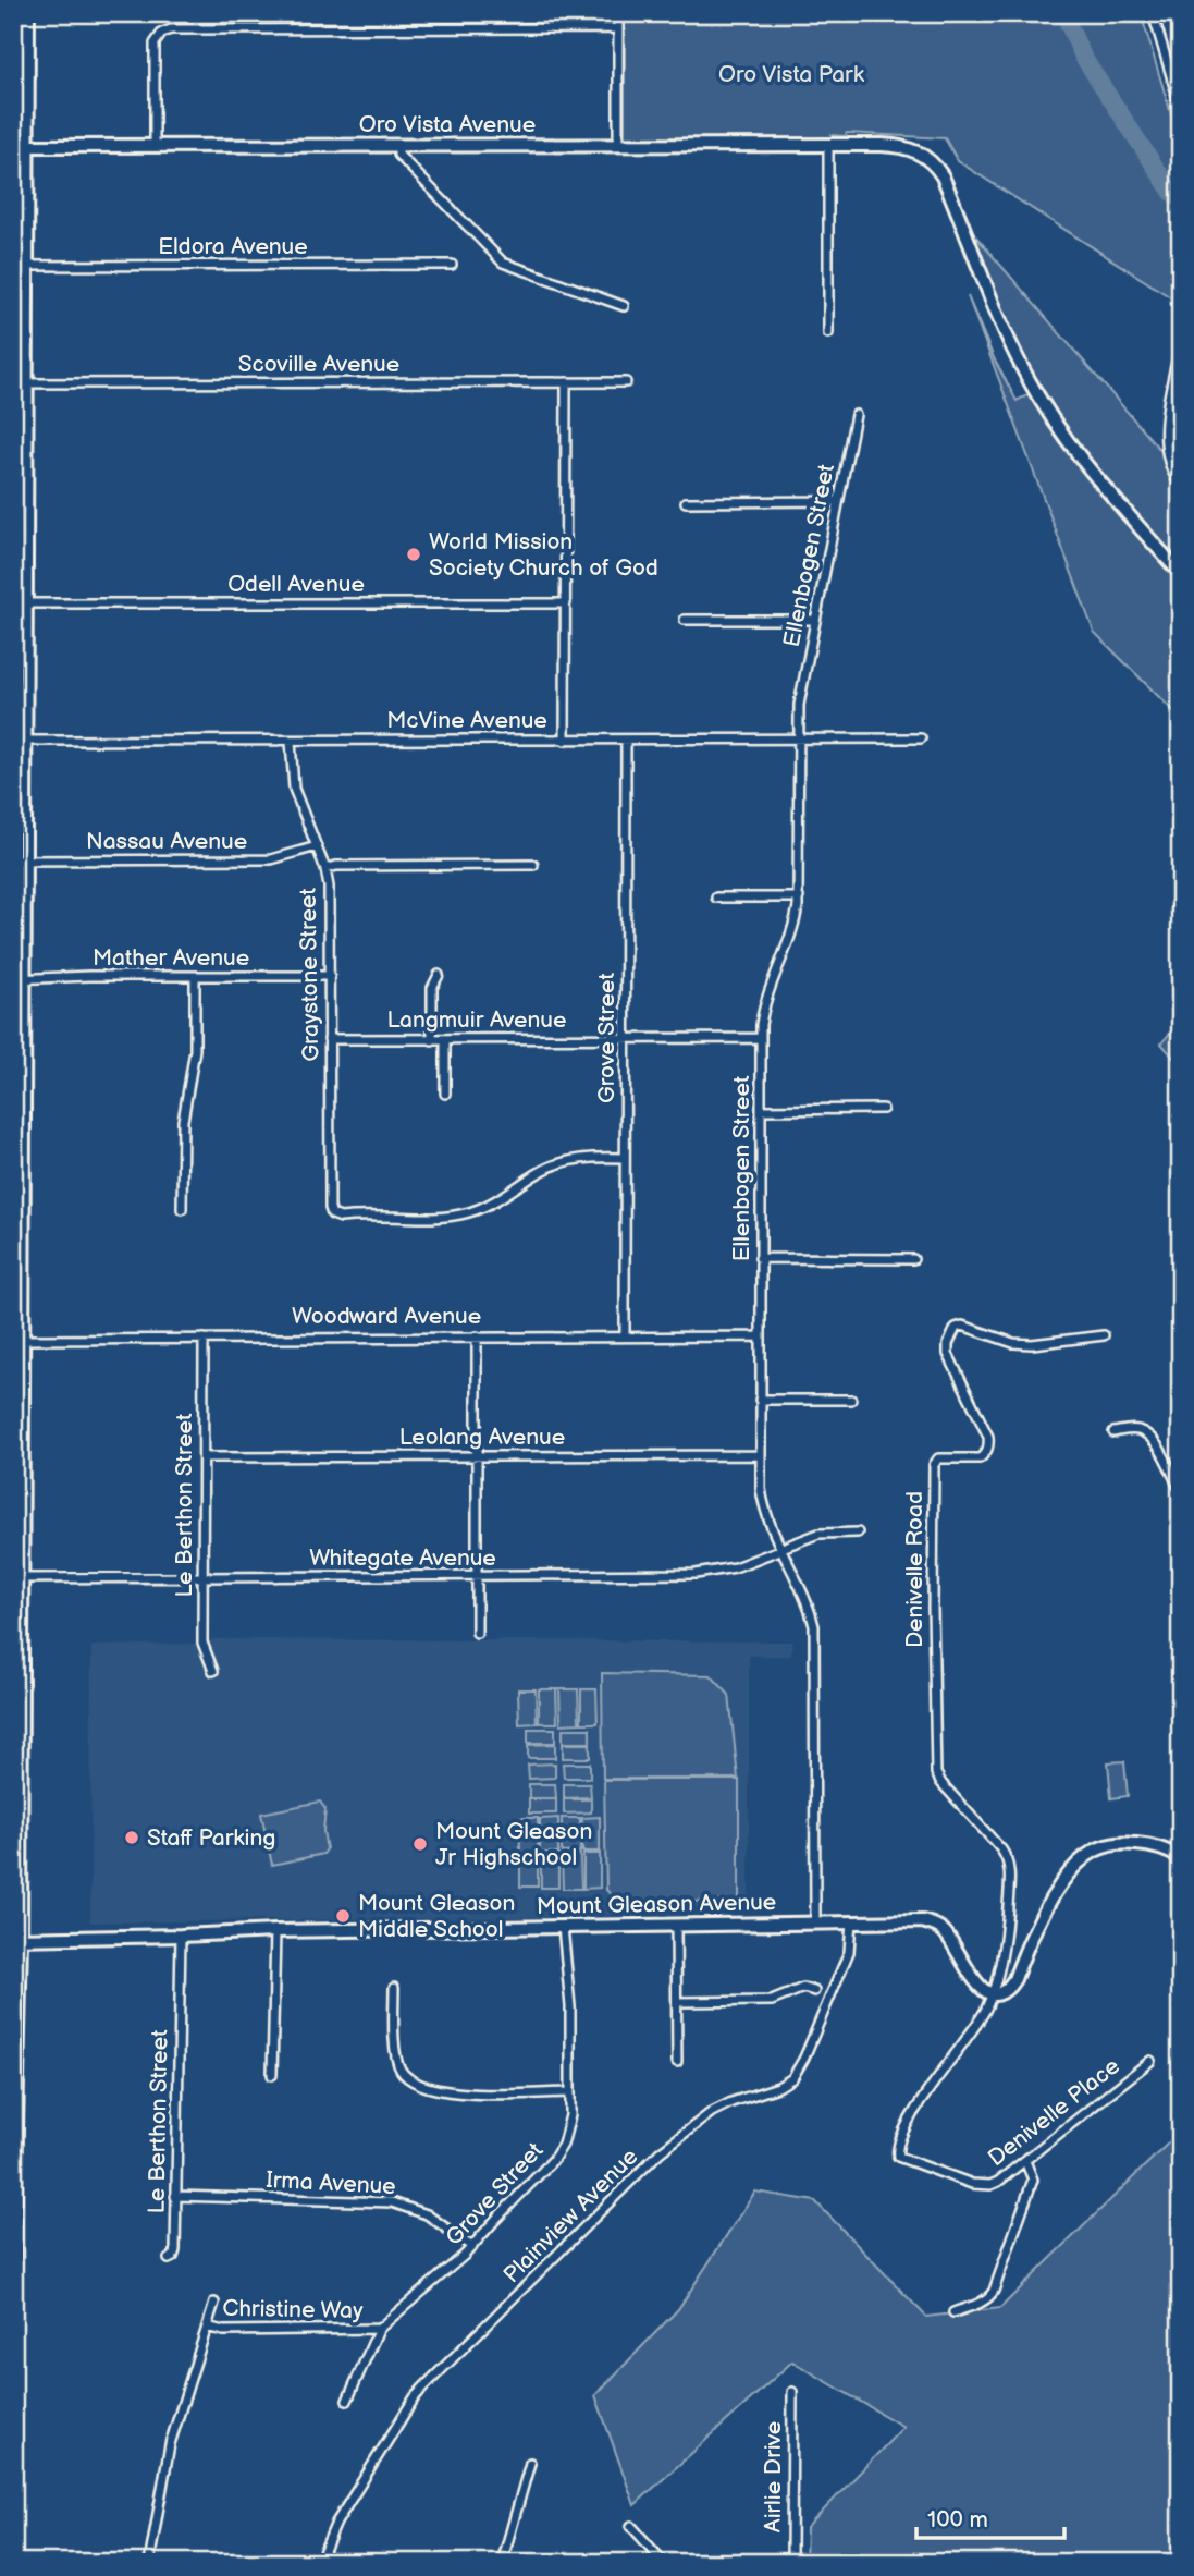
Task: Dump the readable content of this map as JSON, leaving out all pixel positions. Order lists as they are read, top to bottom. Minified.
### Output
{"streets":{"street":["Oro Vista Avenue","Eldora Avenue","Scoville Avenue","Ellenbogen Street","Odell Avenue","McVine Avenue","Nassau Avenue","Mather Avenue","Graystone Street","Langmuir Avenue","Grove Street","Woodward Avenue","Leolang Avenue","Le Berthon Street","Whitegate Avenue","Denivelle Road","Mount Gleason Avenue","Denivelle Place","Irma Avenue","Plainview Avenue","Christine Way","Airlie Drive"]},"crossings":[["Ellenbogen Street","McVine Avenue"],["Ellenbogen Street","Langmuir Avenue"],["Ellenbogen Street","Woodward Avenue"],["Ellenbogen Street","Leolang Avenue"],["Ellenbogen Street","Whitegate Avenue"],["Ellenbogen Street","Mount Gleason Avenue"],["McVine Avenue","Graystone Street"],["McVine Avenue","Grove Street"],["Nassau Avenue","Graystone Street"],["Mather Avenue","Graystone Street"],["Graystone Street","Langmuir Avenue"],["Graystone Street","Grove Street"],["Langmuir Avenue","Grove Street"],["Grove Street","Woodward Avenue"],["Grove Street","Mount Gleason Avenue"],["Grove Street","Irma Avenue"],["Grove Street","Christine Way"],["Woodward Avenue","Le Berthon Street"],["Leolang Avenue","Le Berthon Street"],["Le Berthon Street","Whitegate Avenue"],["Le Berthon Street","Mount Gleason Avenue"],["Le Berthon Street","Irma Avenue"],["Denivelle Road","Mount Gleason Avenue"],["Denivelle Road","Denivelle Place"],["Mount Gleason Avenue","Denivelle Place"],["Mount Gleason Avenue","Plainview Avenue"]],"parks":["Oro Vista Park"],"places":["World Mission Society Church of God","Staff Parking","Mount Gleason Jr Highschool","Mount Gleason Middle School"],"scale_bar":"100 m"}
